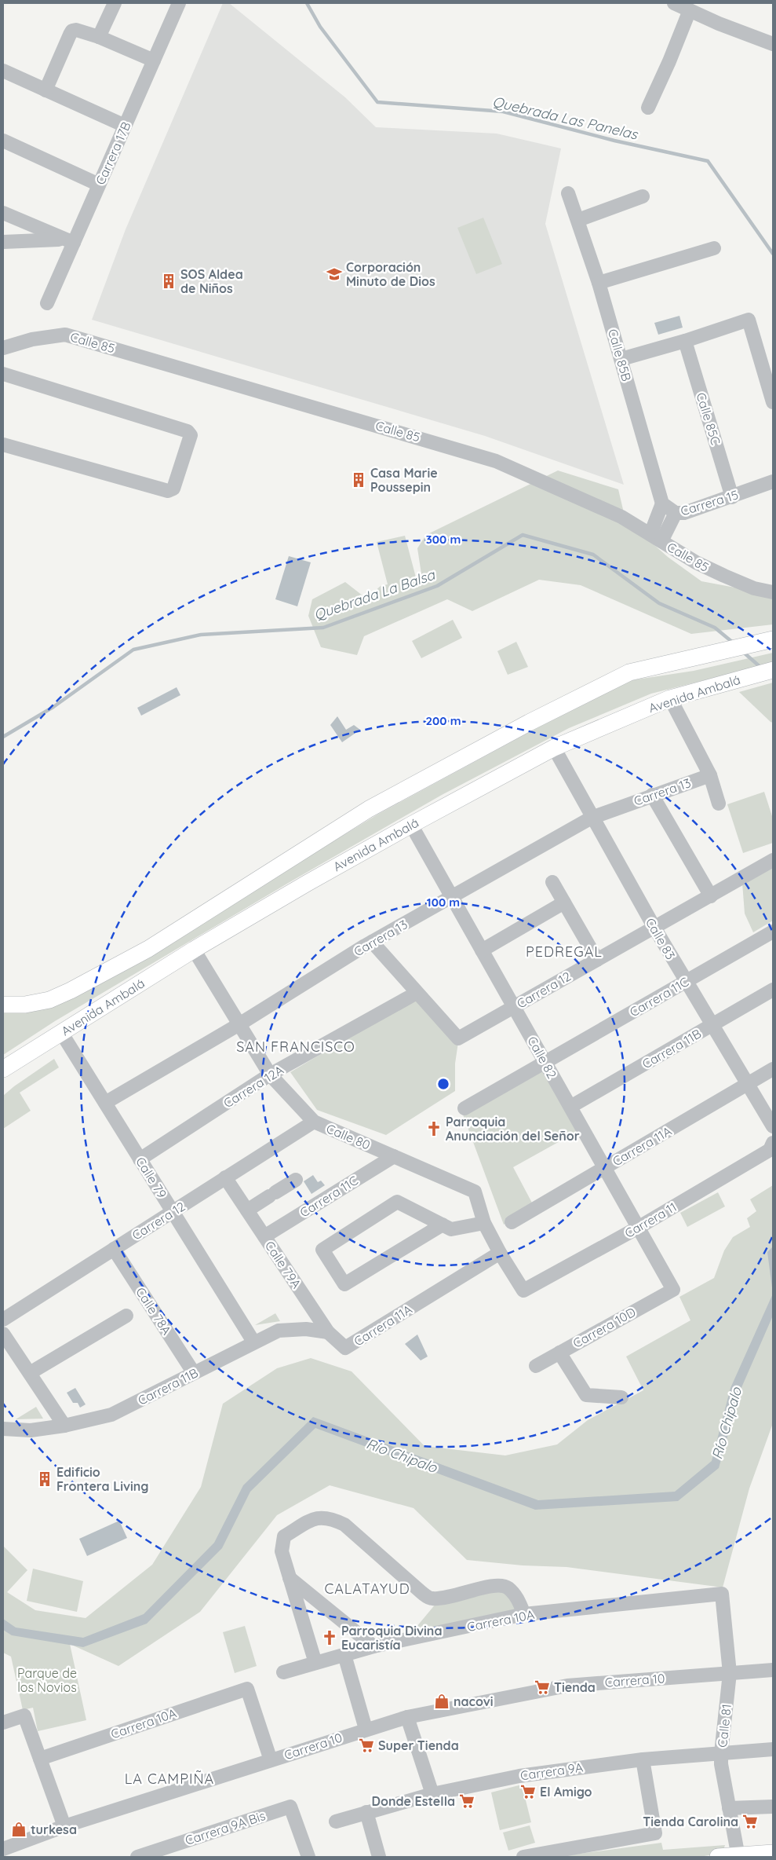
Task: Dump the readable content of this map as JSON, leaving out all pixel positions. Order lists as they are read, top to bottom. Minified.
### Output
{"streets":{"main road":["Avenida Ambalá"],"street":["Carrera 17B","Calle 85","Calle 85B","Calle 85C","Carrera 15","Carrera 13","Calle 83","Carrera 12","Carrera 11C","Carrera 11B","Calle 82","Carrera 12A","Calle 80","Carrera 11A","Calle 79","Carrera 11","Calle 79A","Calle 78A","Carrera 10D","Carrera 10A","Carrera 10","Calle 81","Carrera 9A","Carrera 9A Bis"]},"crossings":[["Calle 85","Carrera 15"],["Calle 85C","Carrera 15"],["Avenida Ambalá","Calle 83"],["Avenida Ambalá","Calle 82"],["Avenida Ambalá","Calle 80"],["Avenida Ambalá","Calle 79"],["Carrera 13","Calle 83"],["Carrera 13","Carrera 12"],["Carrera 13","Calle 82"],["Carrera 13","Calle 80"],["Carrera 13","Calle 79"],["Calle 83","Carrera 12"],["Calle 83","Carrera 11C"],["Calle 83","Carrera 11B"],["Calle 83","Carrera 11A"],["Carrera 12","Calle 82"],["Carrera 12","Calle 80"],["Carrera 12","Calle 79"],["Carrera 12","Calle 79A"],["Carrera 12","Calle 78A"],["Carrera 11C","Calle 82"],["Carrera 11C","Calle 80"],["Carrera 11C","Calle 79A"],["Carrera 11B","Calle 82"],["Carrera 11B","Calle 79"],["Carrera 11B","Calle 79A"],["Carrera 11B","Calle 78A"],["Calle 82","Carrera 11A"],["Calle 82","Carrera 11"],["Calle 82","Carrera 10D"],["Carrera 12A","Calle 80"],["Carrera 12A","Calle 79"],["Calle 80","Carrera 11A"],["Calle 80","Carrera 11"],["Carrera 11A","Calle 79A"],["Carrera 10A","Carrera 10"],["Carrera 10A","Calle 81"],["Carrera 10","Calle 81"],["Calle 81","Carrera 9A"]],"districts":["PEDREGAL","SAN FRANCISCO","CALATAYUD","LA CAMPIÑA"],"water":["Quebrada Las Panelas","Quebrada La Balsa","Río Chipalo"],"parks":["Parque de los Novios"],"places":{"school or university":["Corporación Minuto de Dios"],"building":["SOS Aldea de Niños","Casa Marie Poussepin","Edificio Frontera Living"],"church":["Parroquia Anunciación del Señor","Parroquia Divina Eucaristía"],"supermarket":["Tienda","Super Tienda","El Amigo","Donde Estella","Tienda Carolina"],"shop":["nacovi","turkesa"]},"rings":["300 m","200 m","100 m"]}
